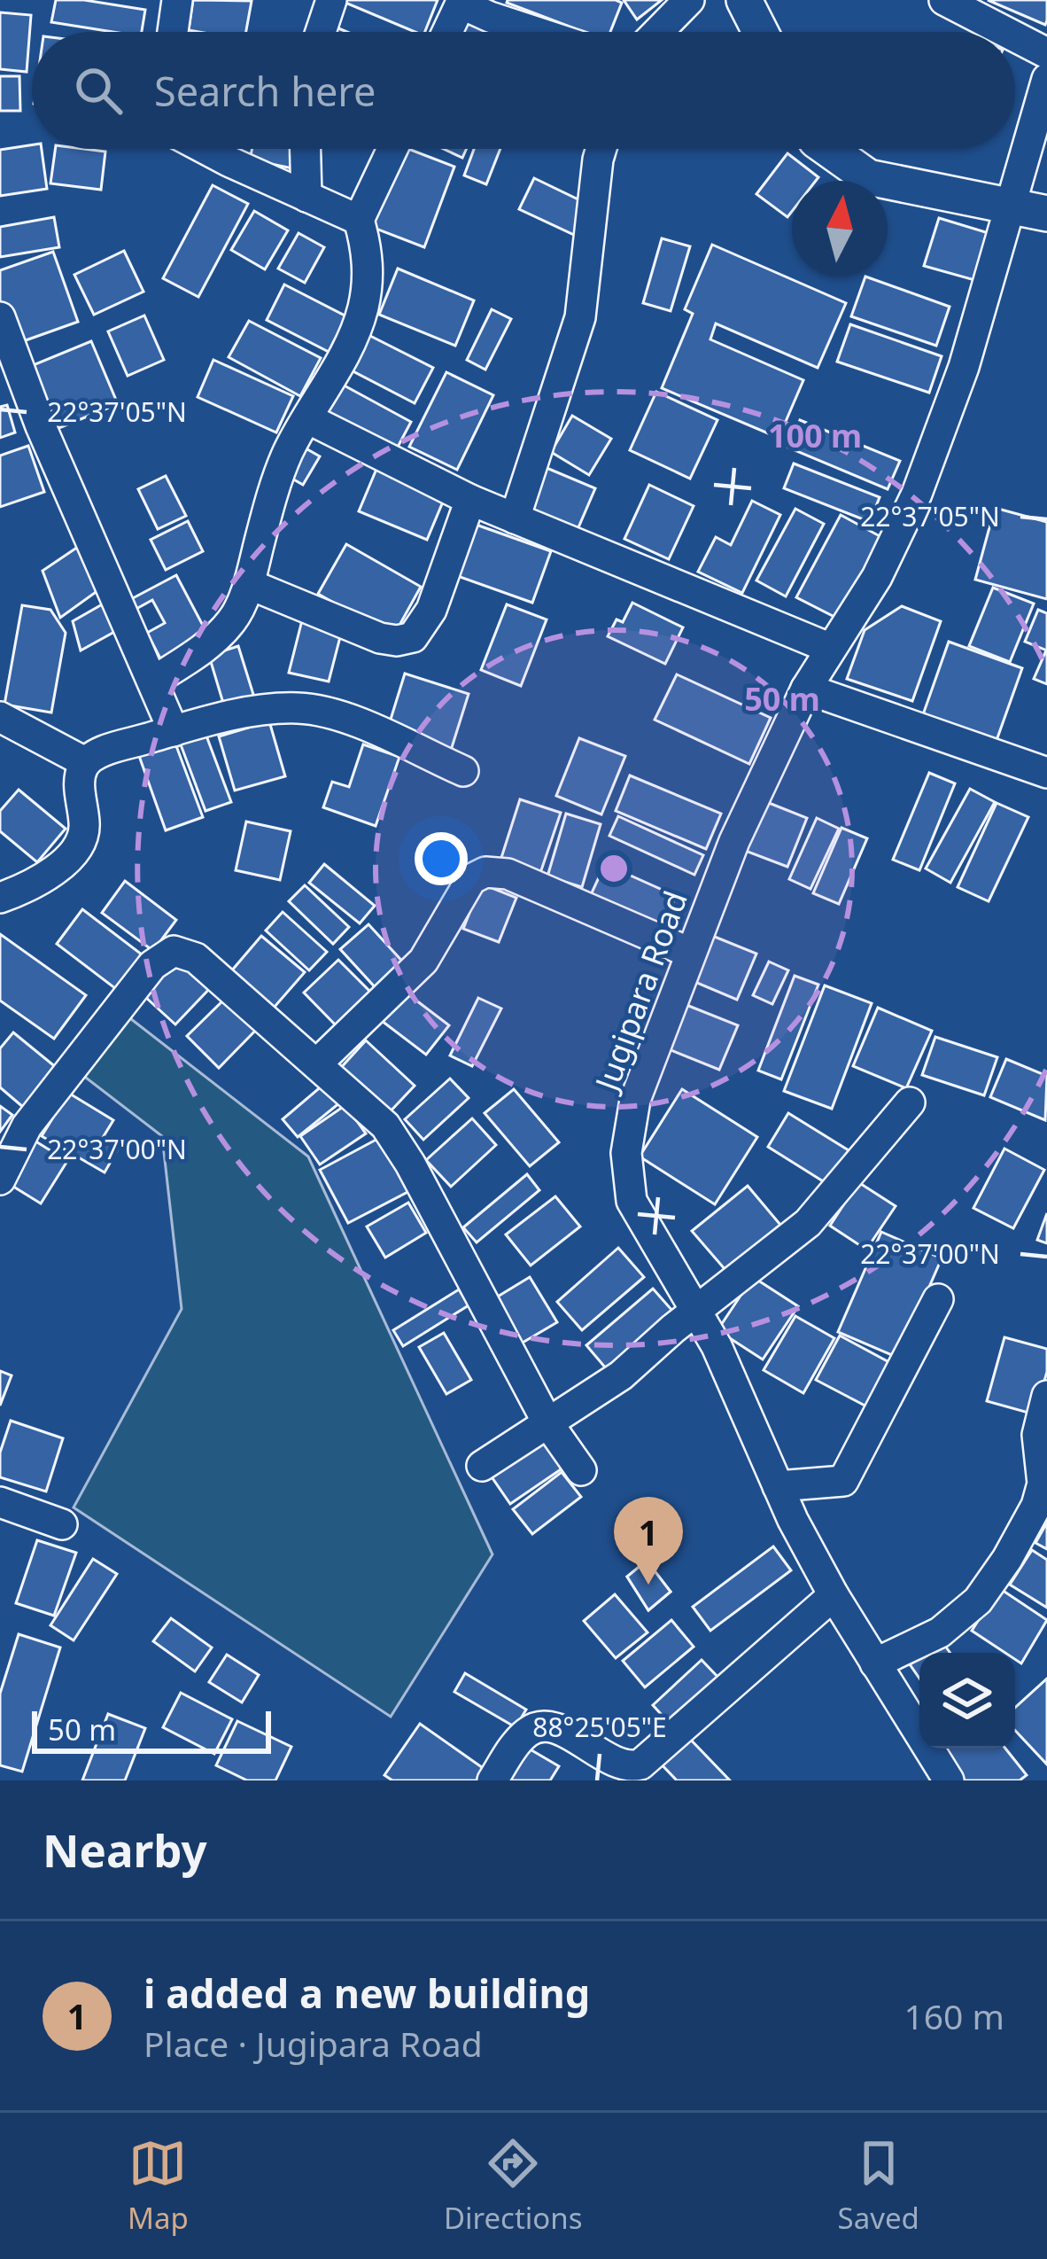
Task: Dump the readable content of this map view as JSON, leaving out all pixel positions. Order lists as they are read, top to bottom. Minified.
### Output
{"streets":{"street":["Jugipara Road"]},"scale_bar":"50 m","north":"top","page":{"search":"Search here","pins":"1","scale":"50 m","heading":"Nearby","list":[{"mark":"1","name":"i added a new building","note":"Place · Jugipara Road","value":"160 m"}],"nav":["Map","Directions","Saved"]},"coordinates":["22°37'05\"N","22°37'00\"N","88°25'05\"E"],"rings":["100 m","50 m"]}
